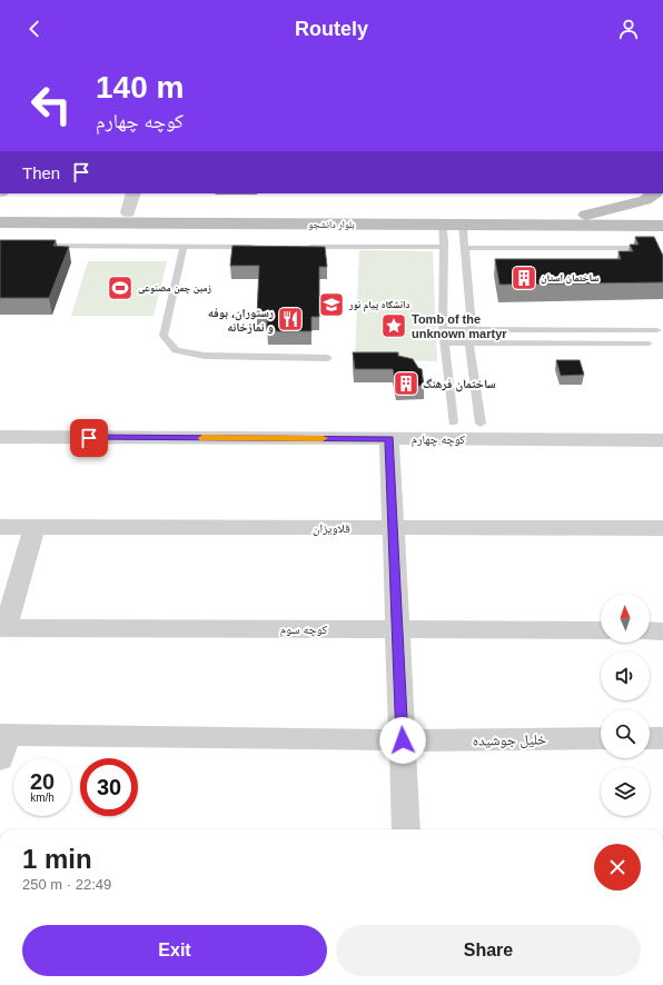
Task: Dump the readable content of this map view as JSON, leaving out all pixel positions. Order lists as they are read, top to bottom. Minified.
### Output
{"streets":{"main road":["بلوار دانشجو"],"street":["کوچه چهارم","قلاویزان","کوچه سوم","خلیل جوشیده"]},"places":{"building":["ساختمان استان","ساختمان فرهنگ"],"sports":["زمین چمن مصنوعی"],"school or university":["دانشگاه پیام نور"],"restaurant":["رستوران، بوفه و نمازخانه"],"place":["Tomb of the unknown martyr"]},"north":"top","page":{"header":"Routely","turn":["140 m","کوچه چهارم"],"then":"Then","speed":"20 km/h","limit":"30","heading":["1 min","250 m · 22:49"],"buttons":["Exit","Share"]}}
